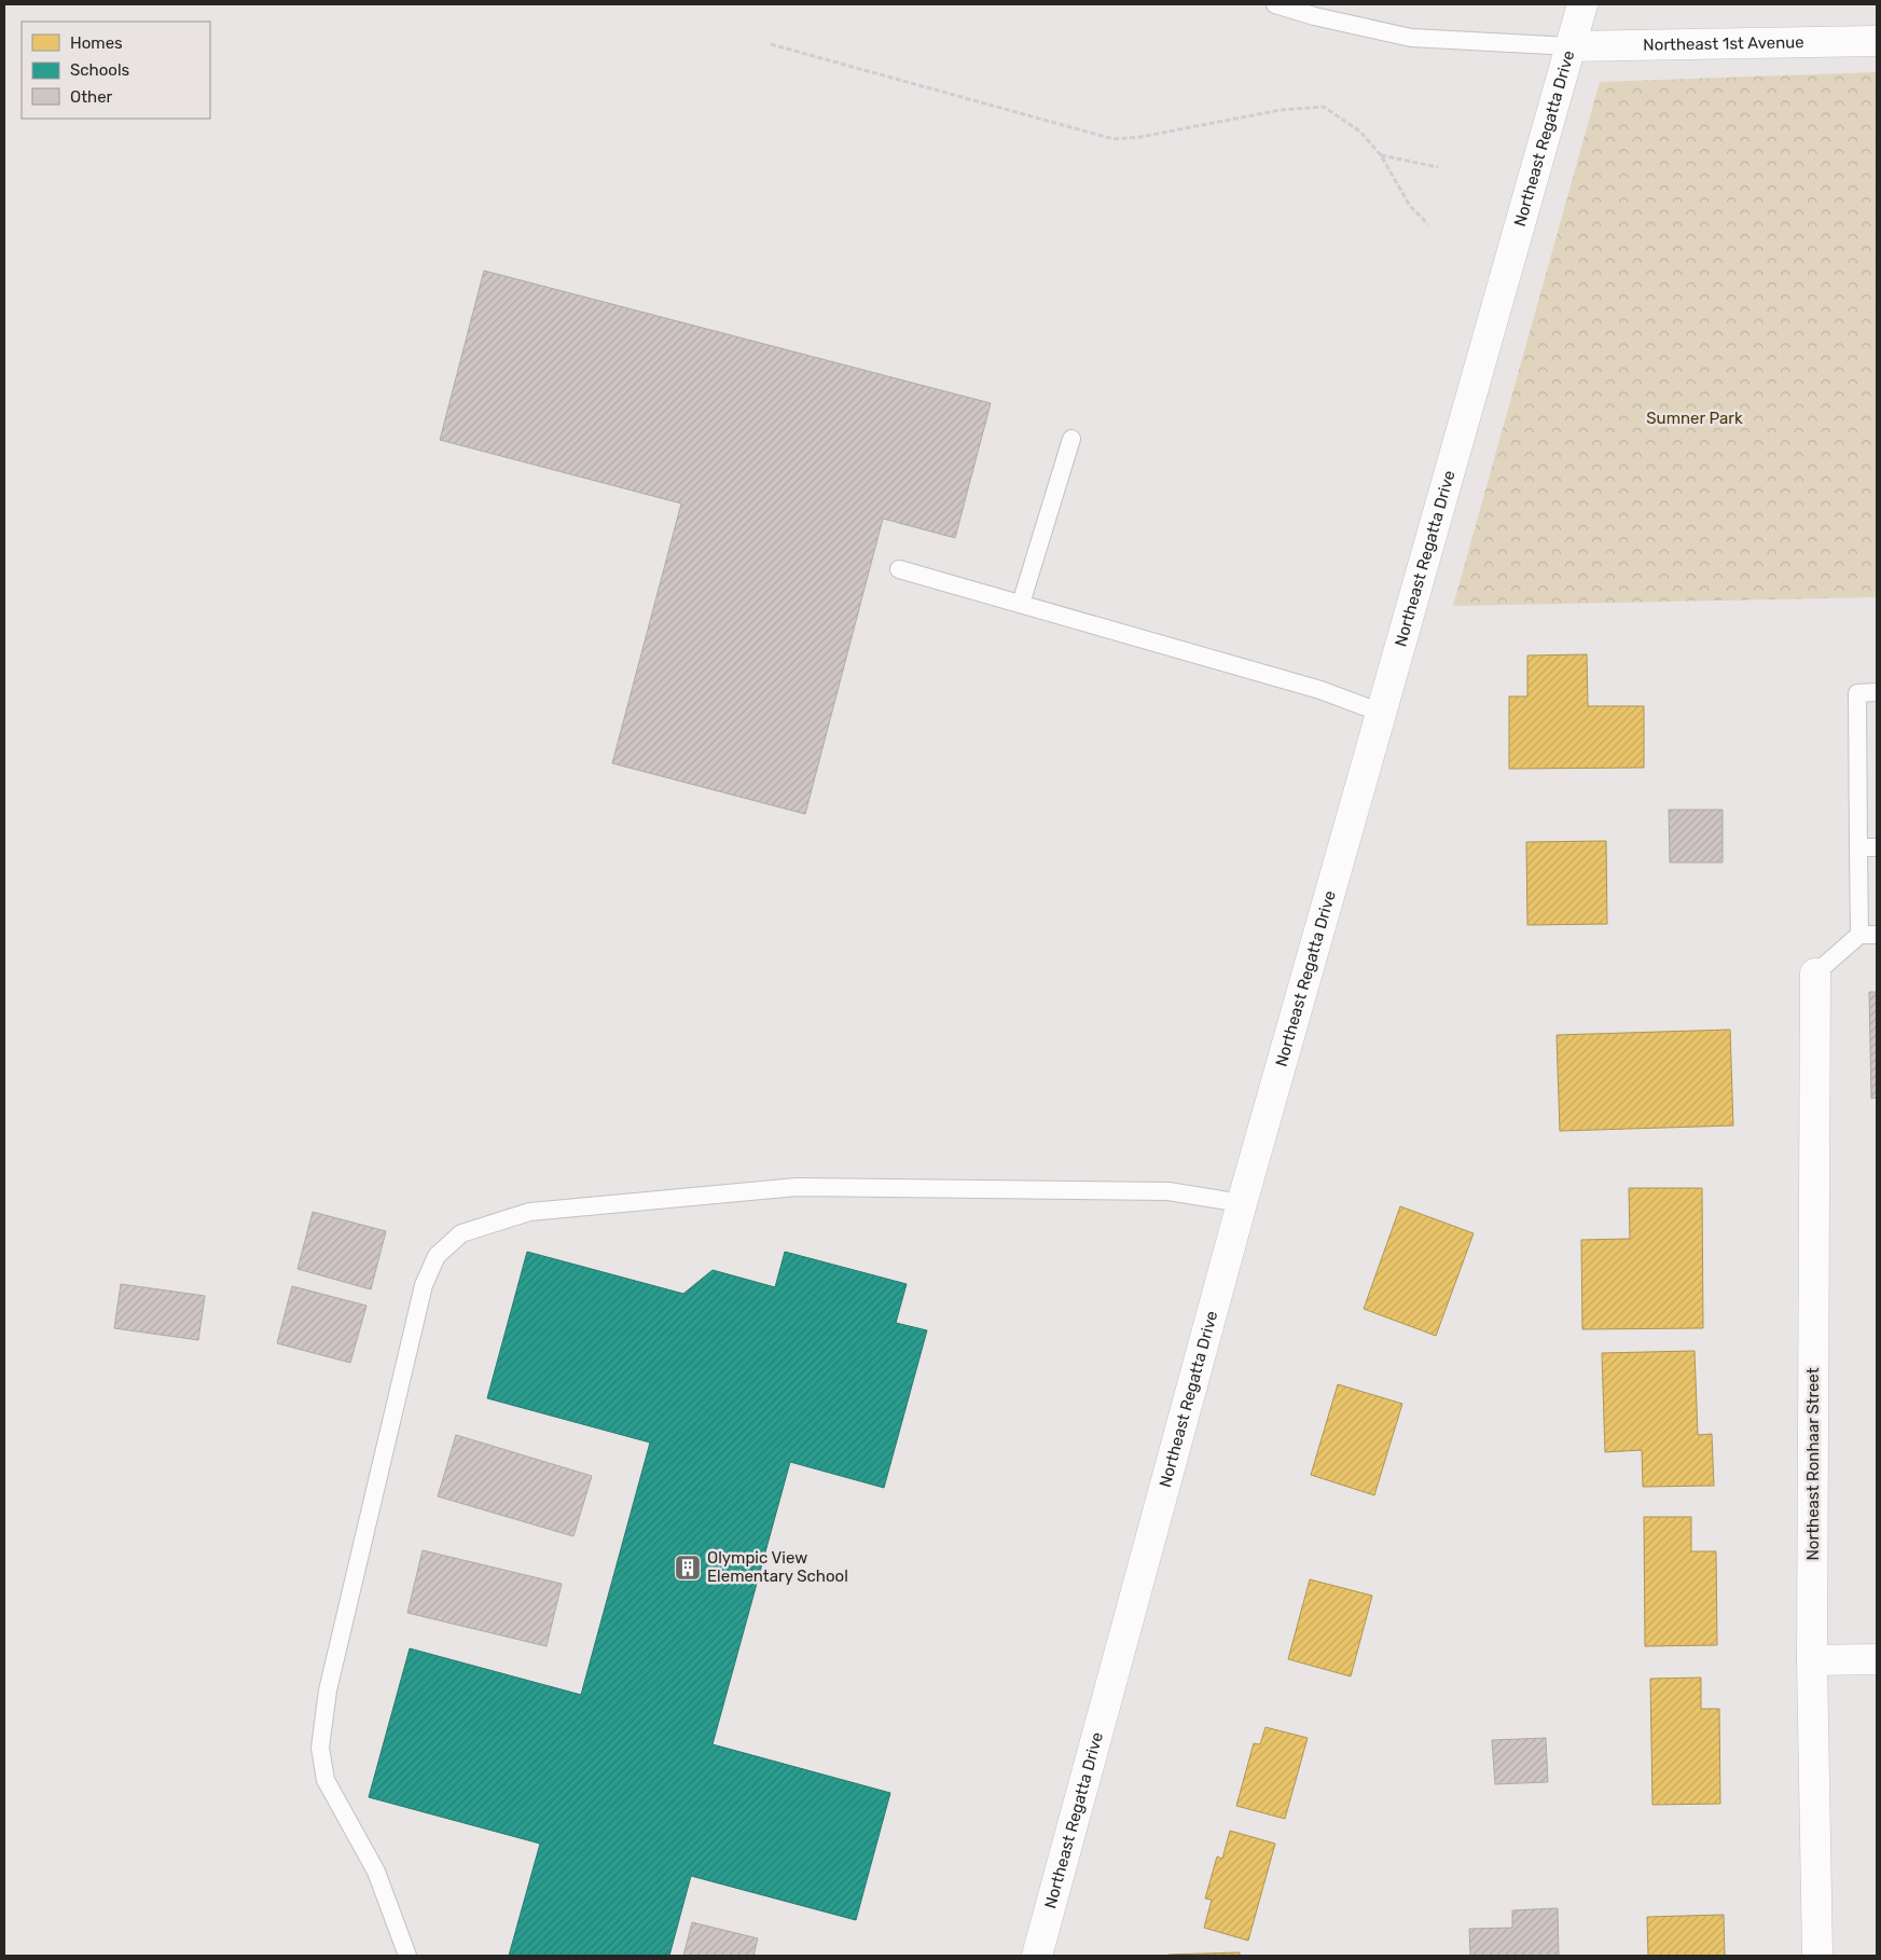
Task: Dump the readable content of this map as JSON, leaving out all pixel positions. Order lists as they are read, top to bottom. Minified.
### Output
{"streets":{"main road":["Northeast 1st Avenue","Northeast Regatta Drive","Northeast Ronhaar Street"]},"crossings":[["Northeast 1st Avenue","Northeast Regatta Drive"]],"parks":["Sumner Park"],"places":{"building":["Olympic View Elementary School"]},"legend":["Homes","Schools","Other"]}
